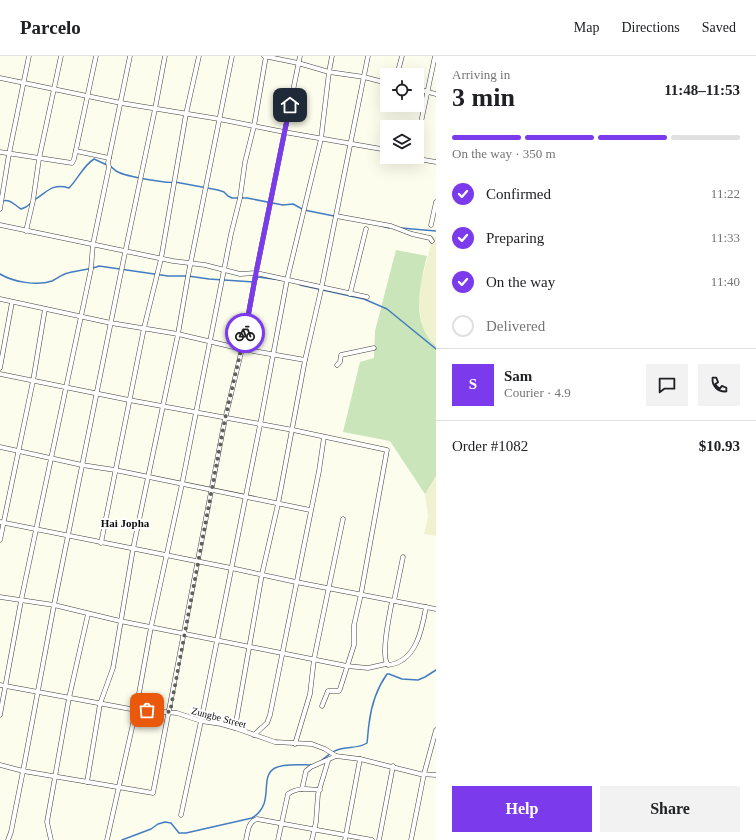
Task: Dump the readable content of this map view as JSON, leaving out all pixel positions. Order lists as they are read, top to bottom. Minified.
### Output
{"streets":{"street":["Zungbe Street"]},"districts":["Hai Jopha"],"page":{"header":"Parcelo","nav":["Map","Directions","Saved"],"heading":["3 min","Arriving in","11:48–11:53"],"panel":["Sam","Courier · 4.9","Order #1082","$10.93"],"bar":"On the way · 350 m","list":[["Confirmed","11:22"],["Preparing","11:33"],["On the way","11:40"],"Delivered"],"round":"S","buttons":["Help","Share"]}}
